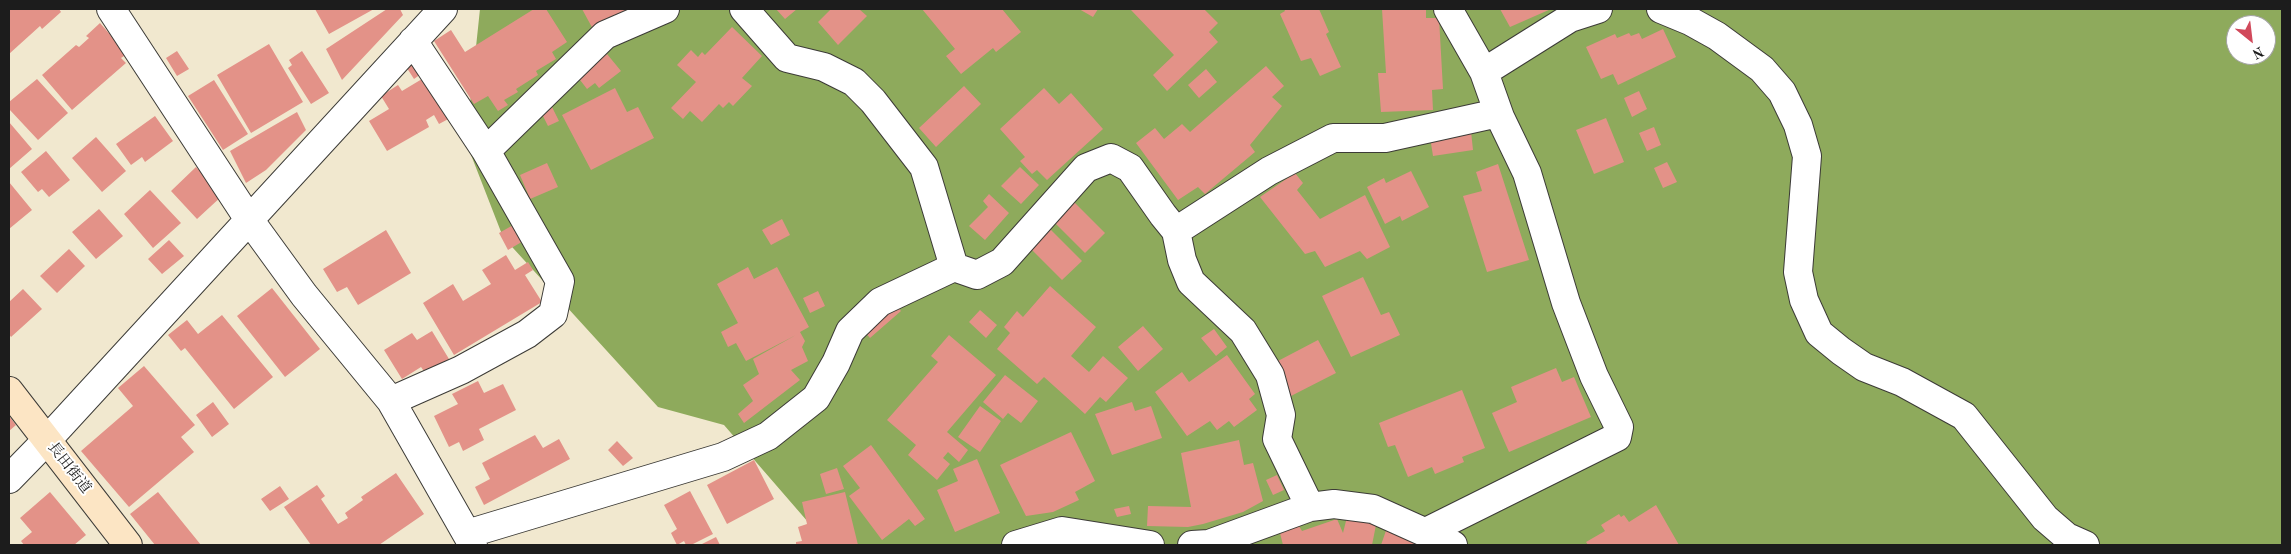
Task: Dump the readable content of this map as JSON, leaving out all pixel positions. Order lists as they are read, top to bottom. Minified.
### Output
{"streets":{"main road":["長田街道"]},"north":"bottom right"}
